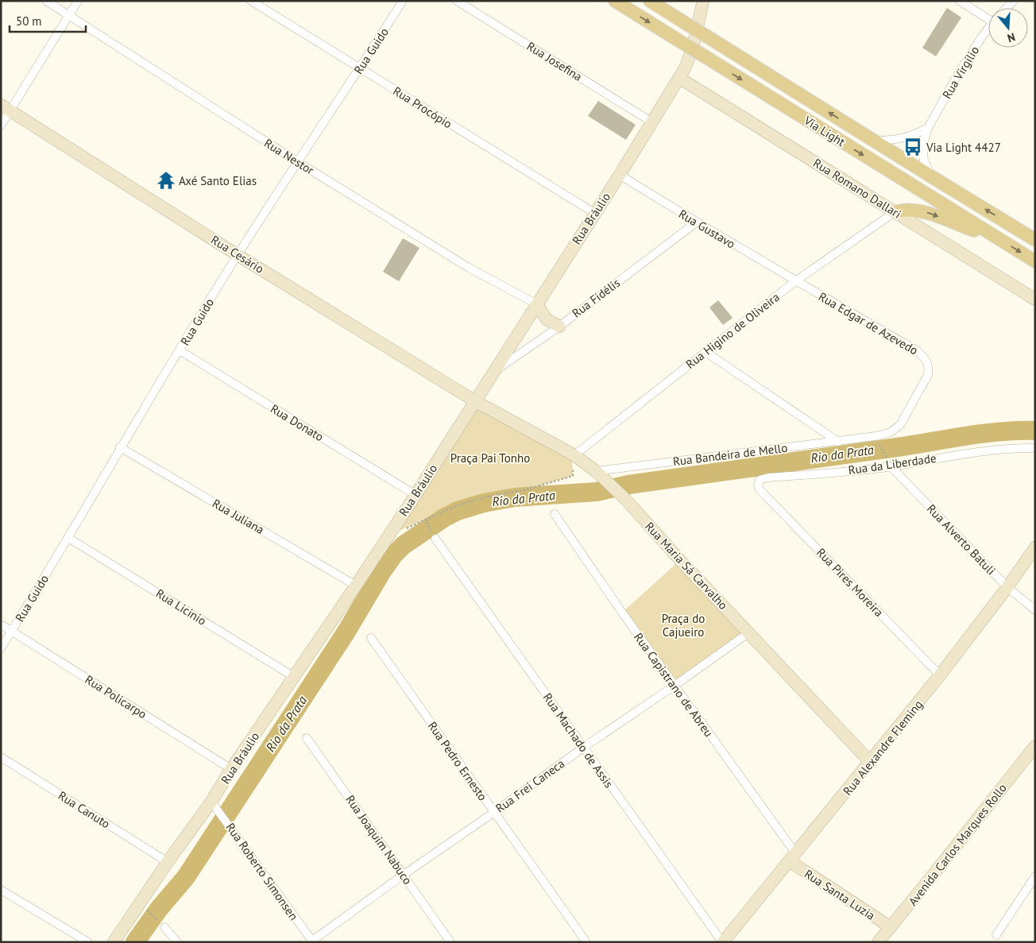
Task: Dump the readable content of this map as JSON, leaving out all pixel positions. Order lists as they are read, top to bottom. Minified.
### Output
{"streets":{"main road":["Via Light"],"street":["Rua Guido","Rua Josefina","Rua Virgílio","Rua Procópio","Rua Nestor","Rua Romano Dallari","Rua Bráulio","Rua Gustavo","Rua Cesário","Rua Fidélis","Rua Edgar de Azevedo","Rua Higino de Oliveira","Rua Donato","Rua Bandeira de Mello","Rua da Liberdade","Rua Juliana","Rua Alverto Batuli","Rua Maria Sá Carvalho","Rua Pires Moreira","Rua Licinio","Rua Capistrano de Abreu","Rua Policarpo","Rua Machado de Assis","Rua Alexandre Fleming","Rua Pedro Ernesto","Rua Frei Caneca","Rua Canuto","Rua Joaquim Nabuco","Avenida Carlos Marques Rollo","Rua Roberto Simonsen","Rua Santa Luzia"]},"crossings":[["Rua Guido","Rua Procópio"],["Rua Guido","Rua Nestor"],["Rua Guido","Rua Cesário"],["Rua Guido","Rua Donato"],["Rua Guido","Rua Juliana"],["Rua Guido","Rua Licinio"],["Rua Guido","Rua Policarpo"],["Rua Josefina","Rua Bráulio"],["Rua Virgílio","Via Light"],["Rua Procópio","Rua Bráulio"],["Rua Nestor","Rua Bráulio"],["Rua Romano Dallari","Rua Bráulio"],["Rua Romano Dallari","Rua Higino de Oliveira"],["Rua Bráulio","Rua Gustavo"],["Rua Bráulio","Rua Cesário"],["Rua Bráulio","Rua Fidélis"],["Rua Bráulio","Rua Donato"],["Rua Bráulio","Rua Juliana"],["Rua Bráulio","Rua Maria Sá Carvalho"],["Rua Bráulio","Rua Licinio"],["Rua Bráulio","Rua Policarpo"],["Rua Bráulio","Rua Canuto"],["Rua Bráulio","Rua Roberto Simonsen"],["Rua Gustavo","Rua Fidélis"],["Rua Gustavo","Rua Edgar de Azevedo"],["Rua Gustavo","Rua Higino de Oliveira"],["Rua Cesário","Rua Maria Sá Carvalho"],["Rua Edgar de Azevedo","Rua Higino de Oliveira"],["Rua Edgar de Azevedo","Rua Bandeira de Mello"],["Rua Higino de Oliveira","Rua Maria Sá Carvalho"],["Rua Bandeira de Mello","Rua Maria Sá Carvalho"],["Rua da Liberdade","Rua Alverto Batuli"],["Rua da Liberdade","Rua Pires Moreira"],["Rua Alverto Batuli","Rua Alexandre Fleming"],["Rua Maria Sá Carvalho","Rua Alexandre Fleming"],["Rua Maria Sá Carvalho","Rua Frei Caneca"],["Rua Pires Moreira","Rua Alexandre Fleming"],["Rua Capistrano de Abreu","Rua Alexandre Fleming"],["Rua Capistrano de Abreu","Rua Frei Caneca"],["Rua Capistrano de Abreu","Rua Santa Luzia"],["Rua Machado de Assis","Rua Alexandre Fleming"],["Rua Machado de Assis","Rua Frei Caneca"],["Rua Alexandre Fleming","Rua Santa Luzia"],["Rua Pedro Ernesto","Rua Frei Caneca"],["Rua Frei Caneca","Rua Joaquim Nabuco"],["Rua Frei Caneca","Rua Roberto Simonsen"],["Avenida Carlos Marques Rollo","Rua Santa Luzia"]],"water":["Rio da Prata"],"parks":["Praça Pai Tonho","Praça do Cajueiro"],"places":{"bus stop":["Via Light 4427"],"temple":["Axé Santo Elias"]},"scale_bar":"50 m","north":"bottom"}
